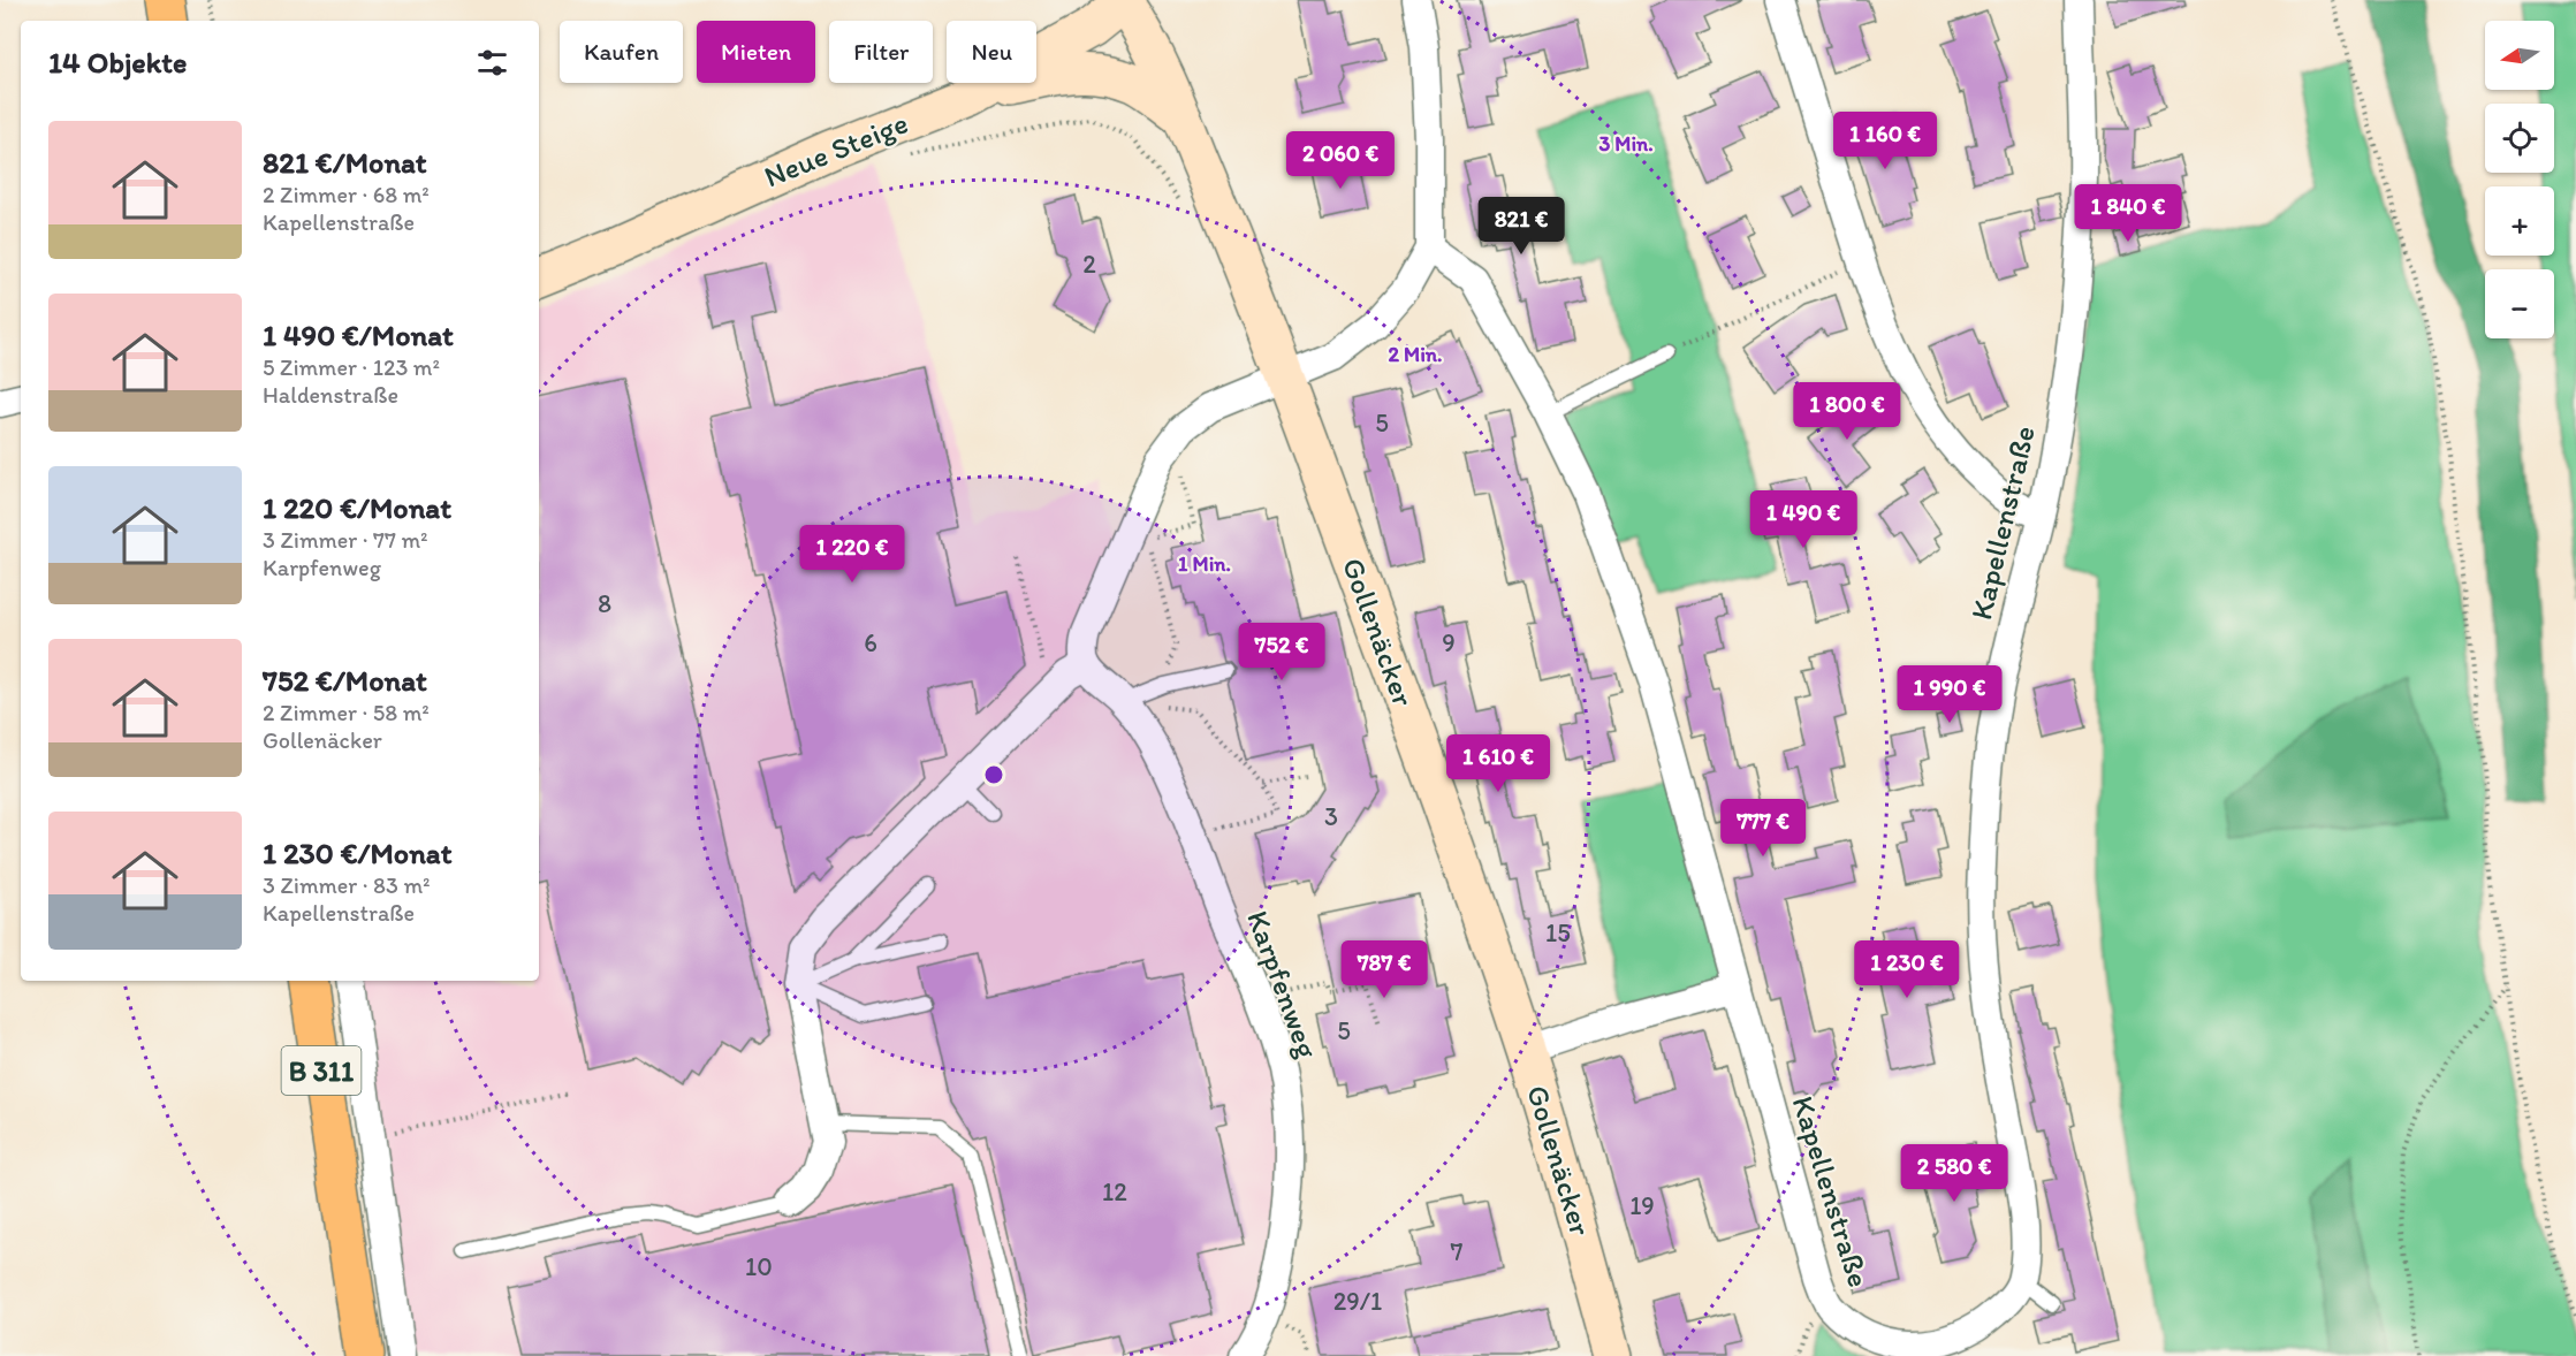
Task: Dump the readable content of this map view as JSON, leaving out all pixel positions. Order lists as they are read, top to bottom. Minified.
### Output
{"streets":{"main road":["B 311"],"street":["Neue Steige","Kapellenstraße","Gollenäcker","Karpfenweg"]},"crossings":[["Neue Steige","Gollenäcker"]],"house_numbers":["2","5","8","6","9","3","15","5","12","19","7","10","29/1"],"north":"left","page":{"map_buttons":["+","−"],"chip":["Kaufen","Mieten","Filter","Neu"],"heading":"14 Objekte","list":[{"name":"821 €/Monat","note":"2 Zimmer · 68 m² · Kapellenstraße"},{"name":"1 490 €/Monat","note":"5 Zimmer · 123 m² · Haldenstraße"},{"name":"1 220 €/Monat","note":"3 Zimmer · 77 m² · Karpfenweg"},{"name":"752 €/Monat","note":"2 Zimmer · 58 m² · Gollenäcker"},{"name":"1 230 €/Monat","note":"3 Zimmer · 83 m² · Kapellenstraße"}],"price":["1 160 €","2 060 €","1 840 €","821 €","1 800 €","1 490 €","1 220 €","752 €","1 990 €","1 610 €","777 €","787 €","1 230 €","2 580 €"]},"rings":["3 Min.","2 Min.","1 Min."]}
